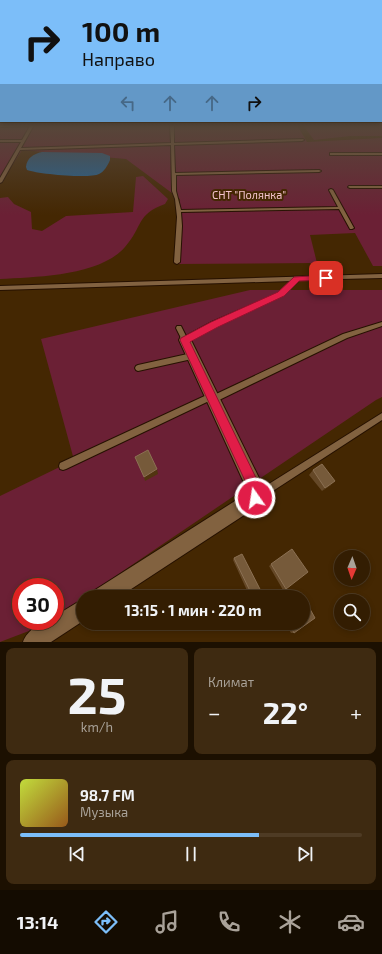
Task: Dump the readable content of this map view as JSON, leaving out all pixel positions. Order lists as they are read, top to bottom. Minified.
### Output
{"parks":["СНТ \"Полянка\""],"north":"bottom","page":{"turn":["100 m","Направо"],"limit":"30","trip":"13:15 · 1 мин · 220 m","tile":[["25","km/h"],"Климат"],"heat":["−","22°","+"],"song":["98.7 FM","Музыка"],"tabs":"13:14"}}
